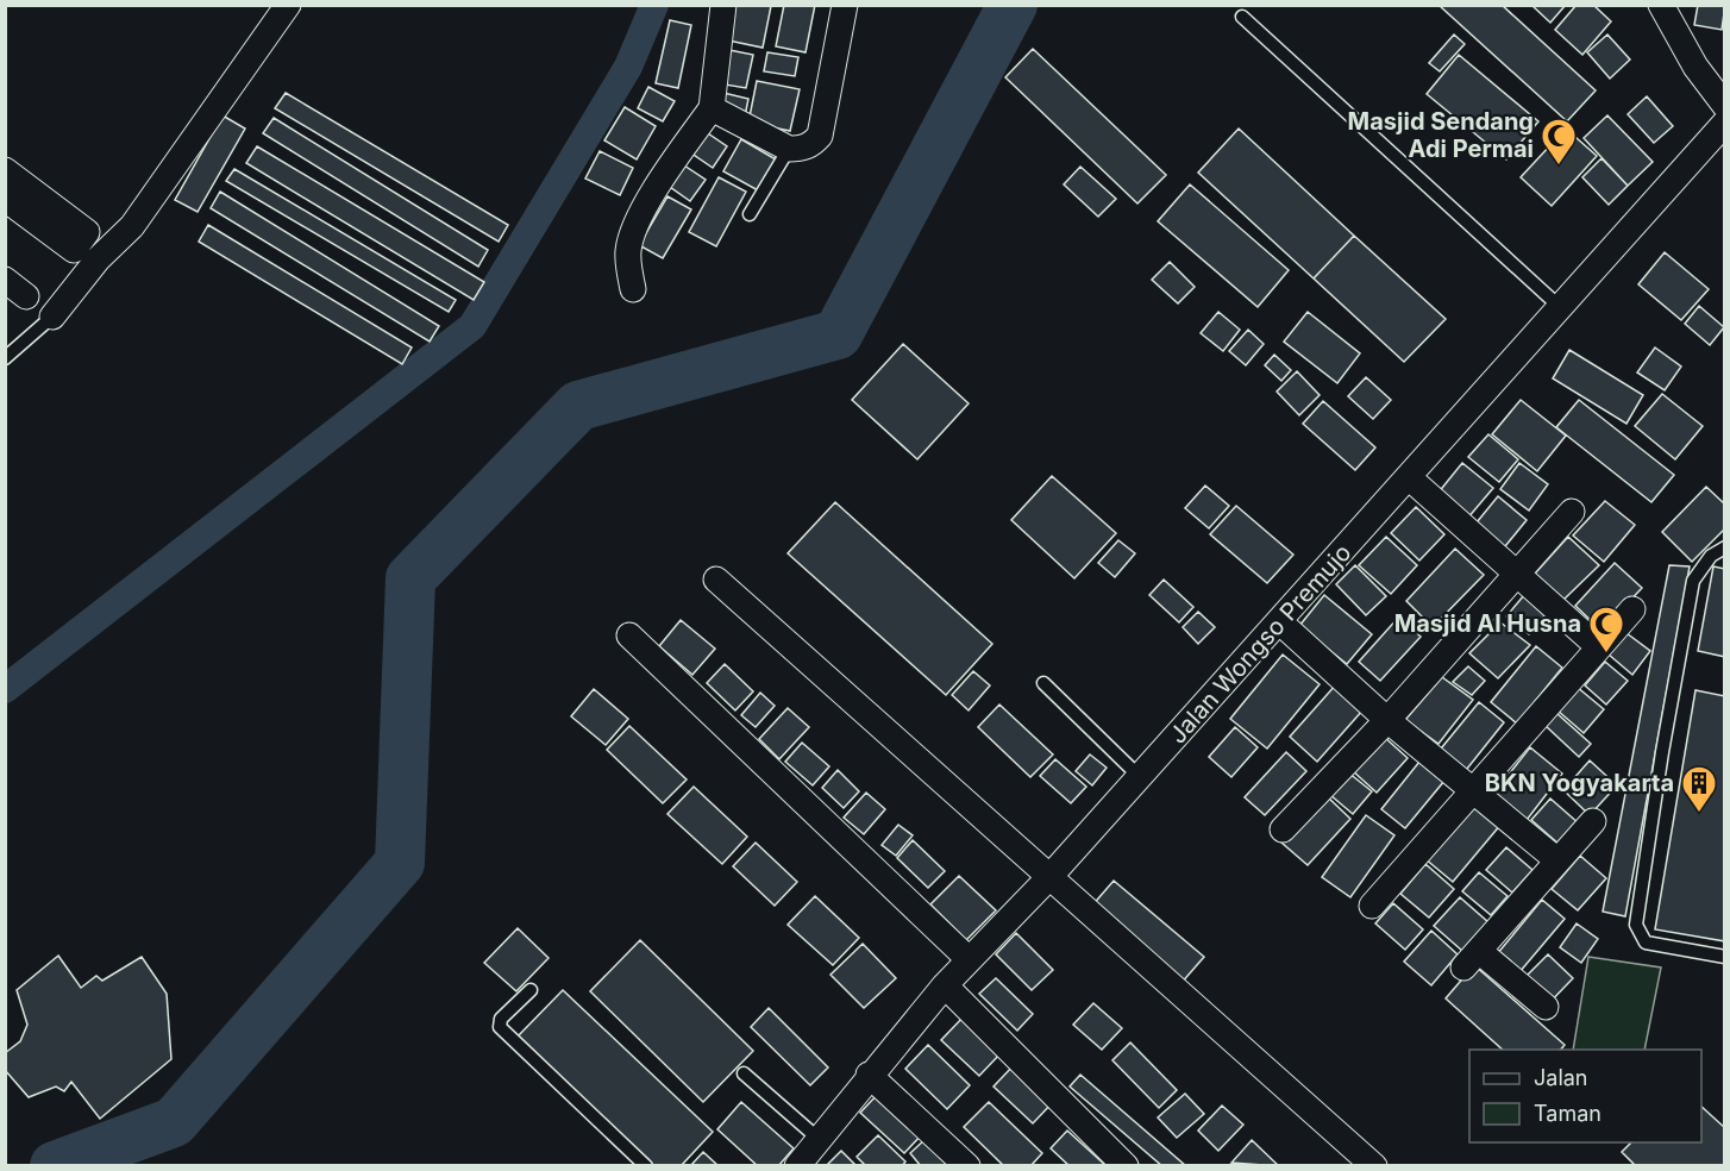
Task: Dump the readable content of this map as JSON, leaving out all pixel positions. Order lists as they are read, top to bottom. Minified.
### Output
{"streets":{"street":["Jalan Wongso Premujo"]},"places":{"mosque":["Masjid Sendang Adi Permai","Masjid Al Husna"],"building":["BKN Yogyakarta"]},"legend":["Jalan","Taman"]}
